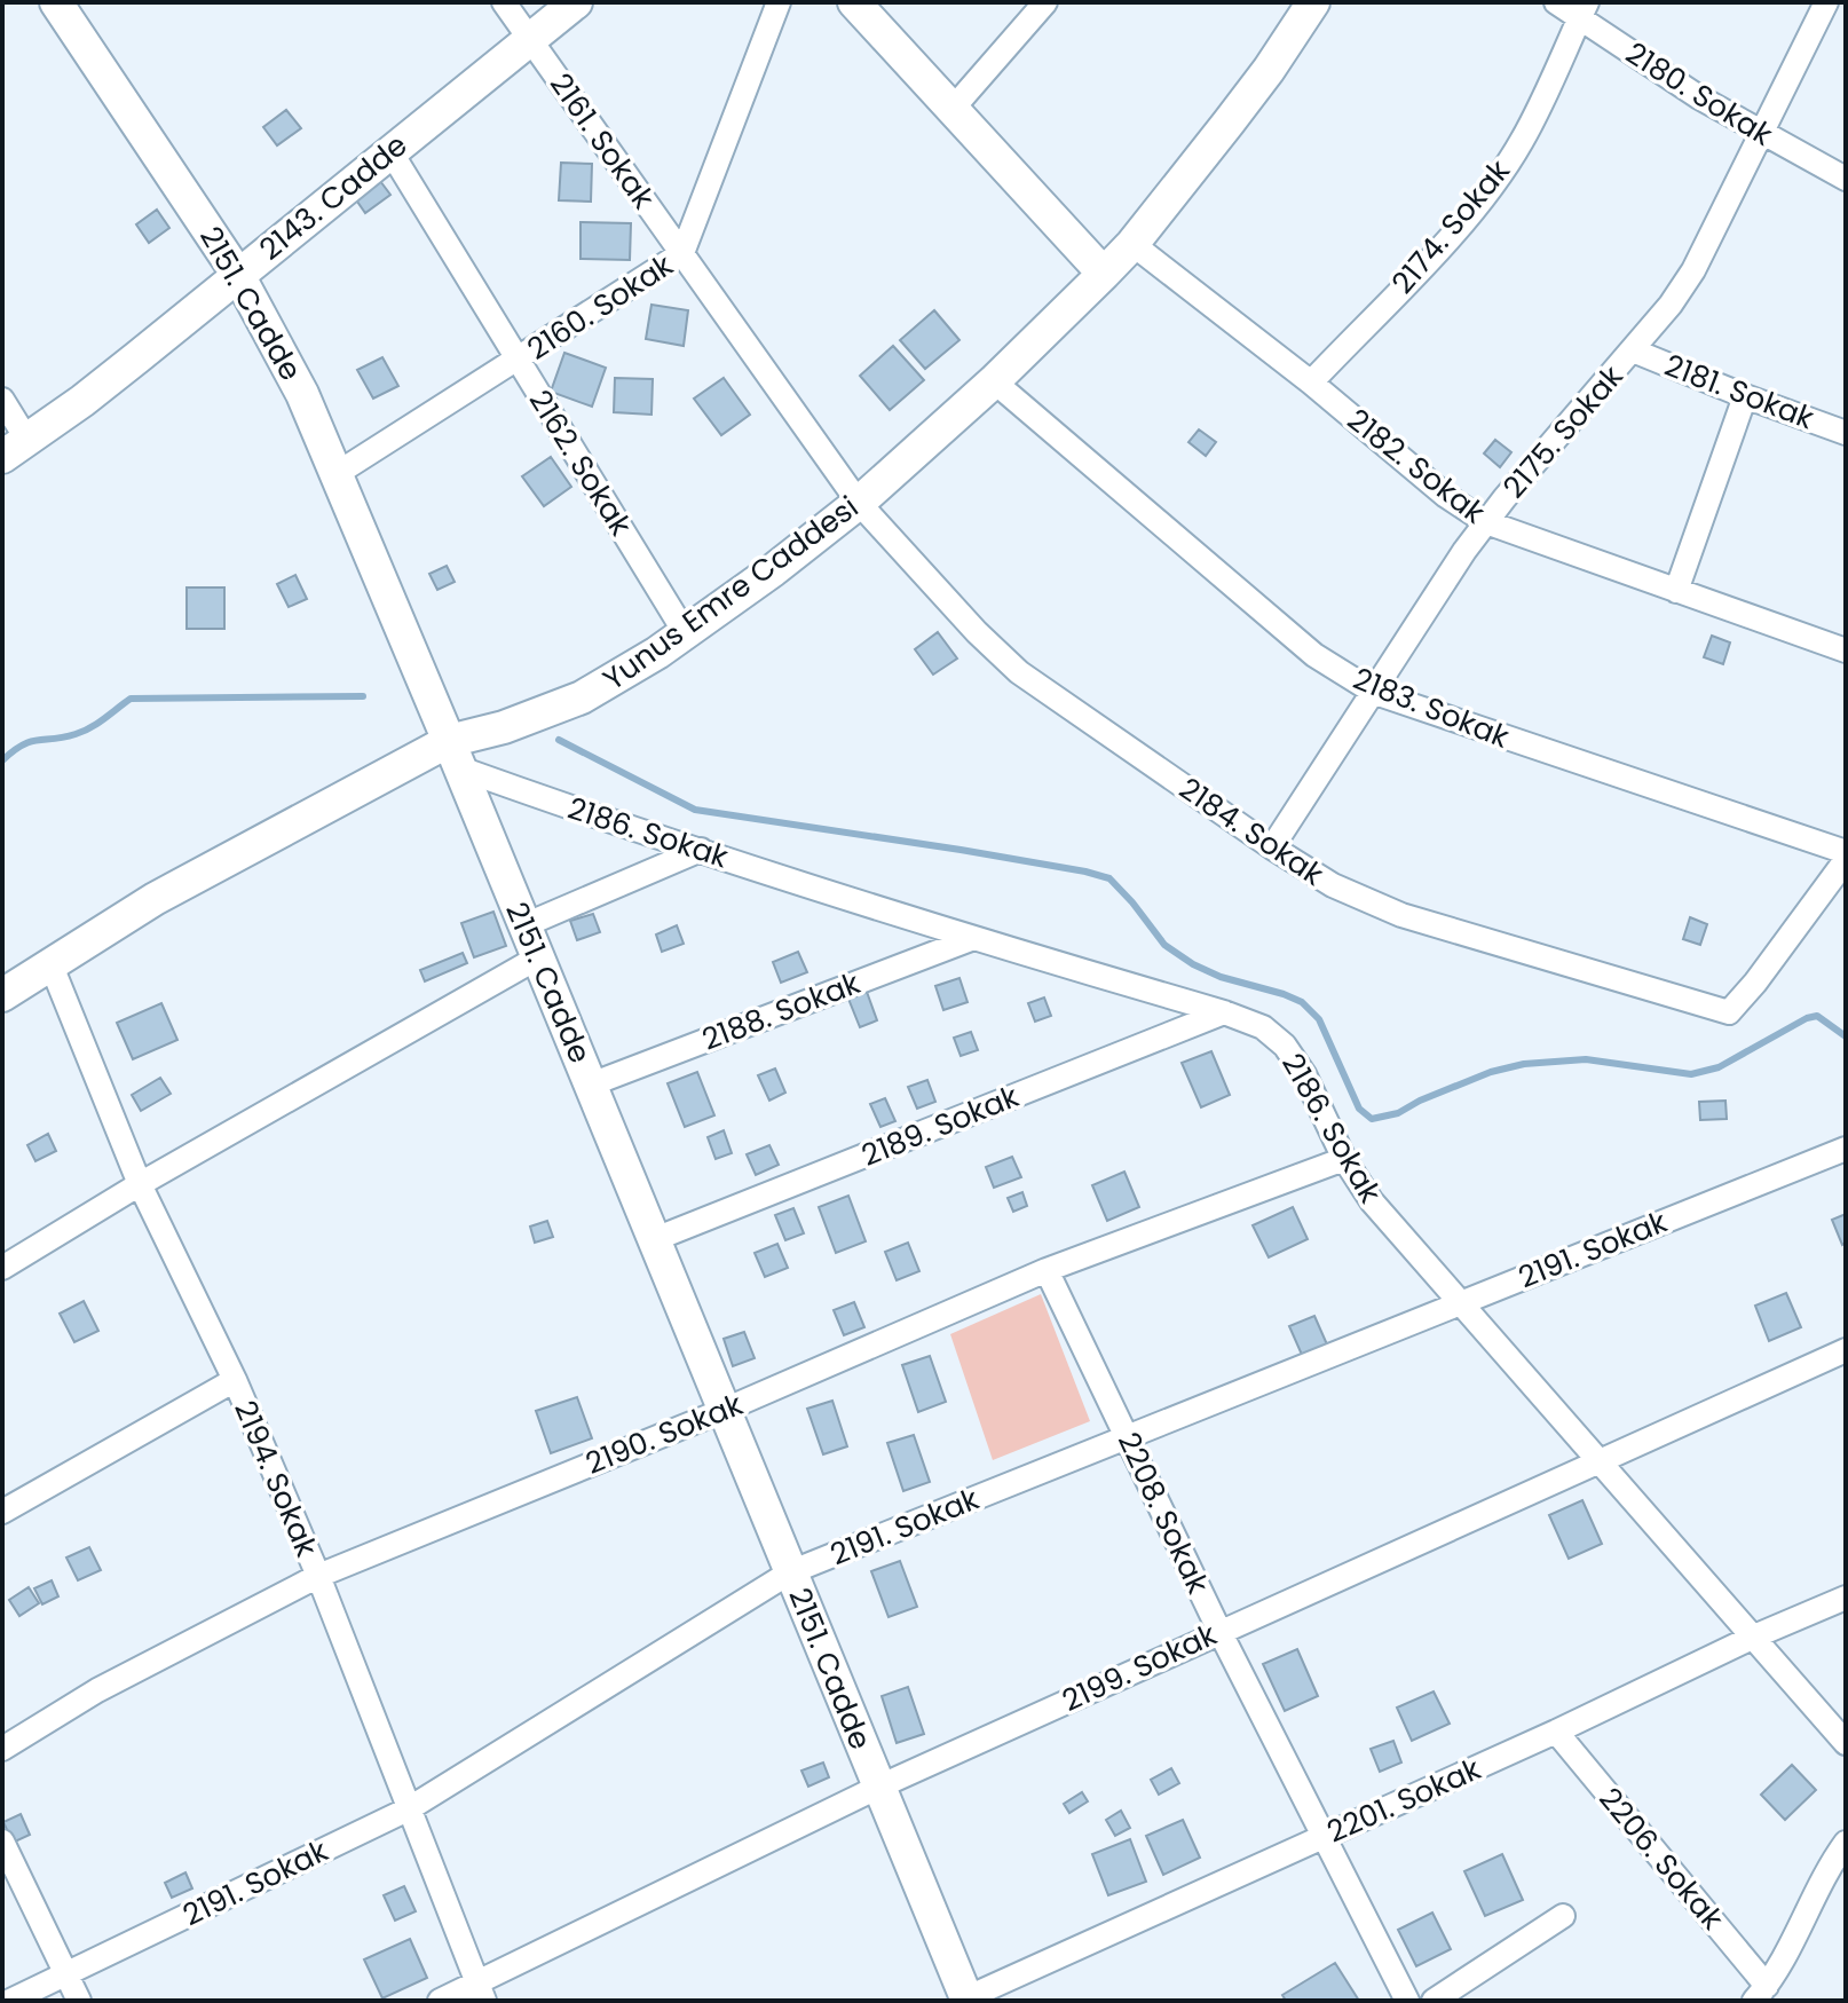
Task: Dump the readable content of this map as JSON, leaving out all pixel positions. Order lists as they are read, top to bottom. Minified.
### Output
{"streets":{"street":["2180. Sokak","2161. Sokak","2143. Cadde","2174. Sokak","2151. Cadde","2160. Sokak","2181. Sokak","2175. Sokak","2162. Sokak","2182. Sokak","Yunus Emre Caddesi","2183. Sokak","2184. Sokak","2186. Sokak","2188. Sokak","2189. Sokak","2191. Sokak","2190. Sokak","2194. Sokak","2208. Sokak","2199. Sokak","2201. Sokak","2206. Sokak"]},"crossings":[["2180. Sokak","2174. Sokak"],["2180. Sokak","2175. Sokak"],["2161. Sokak","2143. Cadde"],["2161. Sokak","2160. Sokak"],["2161. Sokak","Yunus Emre Caddesi"],["2161. Sokak","2184. Sokak"],["2143. Cadde","2151. Cadde"],["2143. Cadde","2162. Sokak"],["2174. Sokak","2182. Sokak"],["2151. Cadde","2160. Sokak"],["2151. Cadde","Yunus Emre Caddesi"],["2151. Cadde","2186. Sokak"],["2151. Cadde","2188. Sokak"],["2151. Cadde","2189. Sokak"],["2151. Cadde","2191. Sokak"],["2151. Cadde","2190. Sokak"],["2151. Cadde","2199. Sokak"],["2151. Cadde","2201. Sokak"],["2160. Sokak","2162. Sokak"],["2181. Sokak","2175. Sokak"],["2175. Sokak","2182. Sokak"],["2175. Sokak","2183. Sokak"],["2175. Sokak","2184. Sokak"],["2162. Sokak","Yunus Emre Caddesi"],["2182. Sokak","Yunus Emre Caddesi"],["Yunus Emre Caddesi","2183. Sokak"],["Yunus Emre Caddesi","2184. Sokak"],["Yunus Emre Caddesi","2186. Sokak"],["Yunus Emre Caddesi","2194. Sokak"],["2186. Sokak","2188. Sokak"],["2186. Sokak","2189. Sokak"],["2186. Sokak","2191. Sokak"],["2186. Sokak","2190. Sokak"],["2186. Sokak","2199. Sokak"],["2186. Sokak","2201. Sokak"],["2191. Sokak","2194. Sokak"],["2191. Sokak","2208. Sokak"],["2190. Sokak","2194. Sokak"],["2190. Sokak","2208. Sokak"],["2194. Sokak","2199. Sokak"],["2208. Sokak","2199. Sokak"],["2208. Sokak","2201. Sokak"],["2201. Sokak","2206. Sokak"]]}
